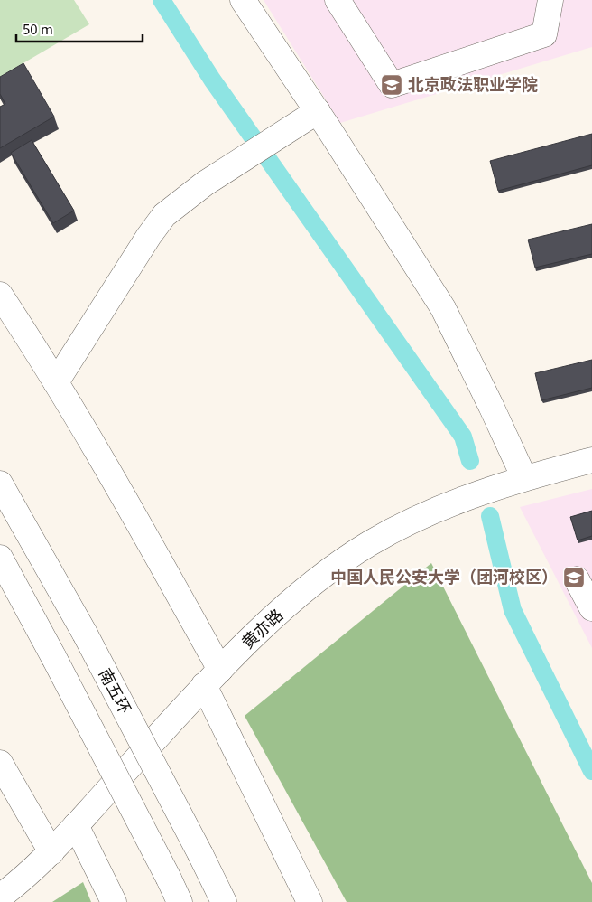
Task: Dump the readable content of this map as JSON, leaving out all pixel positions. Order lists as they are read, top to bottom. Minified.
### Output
{"streets":{"main road":["黄亦路","南五环"]},"places":{"school or university":["北京政法职业学院","中国人民公安大学（团河校区）"]},"scale_bar":"50 m"}
